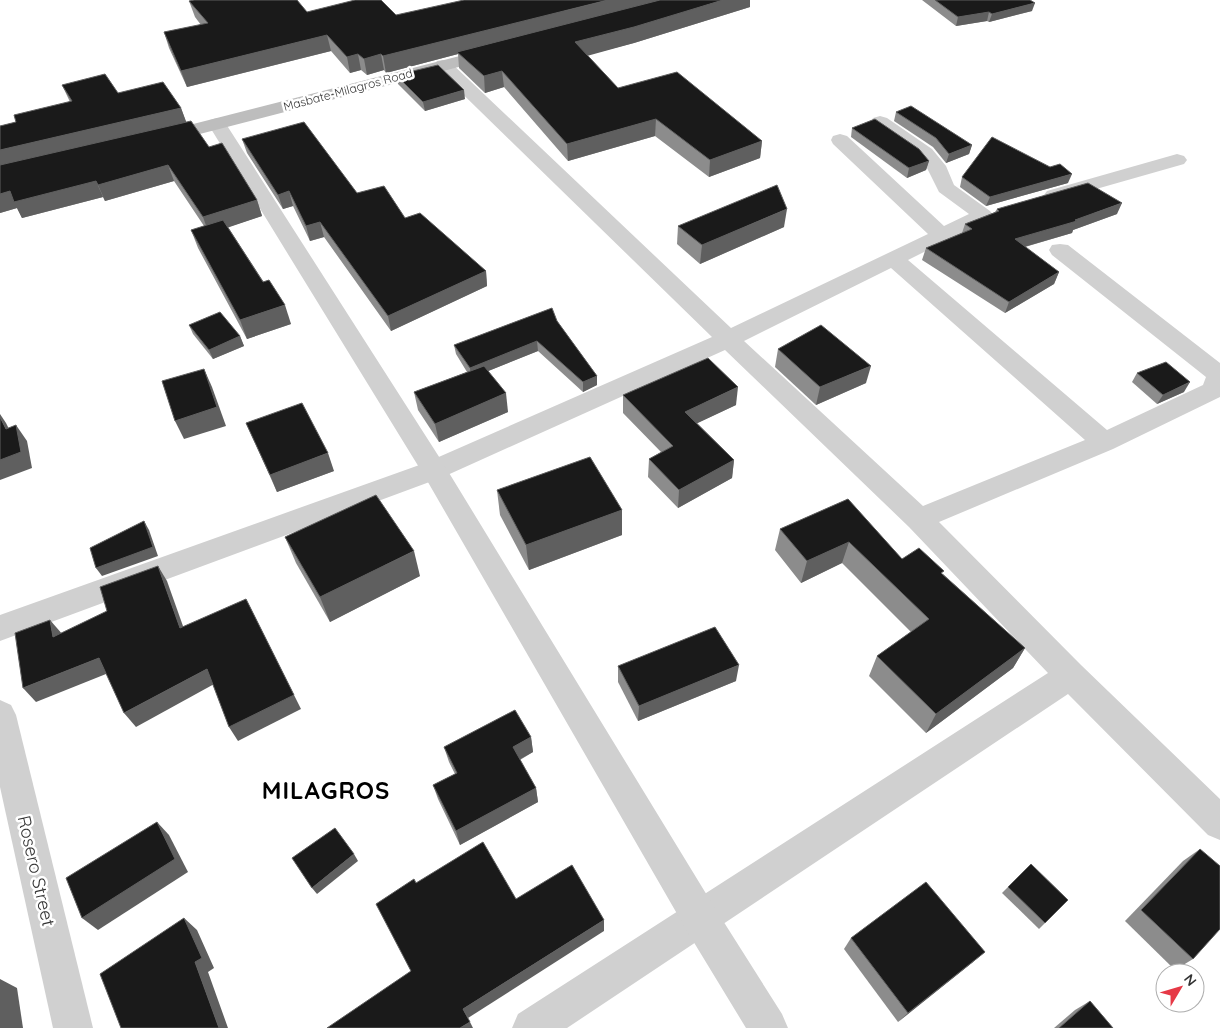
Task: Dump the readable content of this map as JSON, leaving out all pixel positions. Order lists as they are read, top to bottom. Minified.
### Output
{"streets":{"main road":["Masbate-Milagros Road"],"street":["Rosero Street"]},"districts":["MILAGROS"],"north":"top right"}
